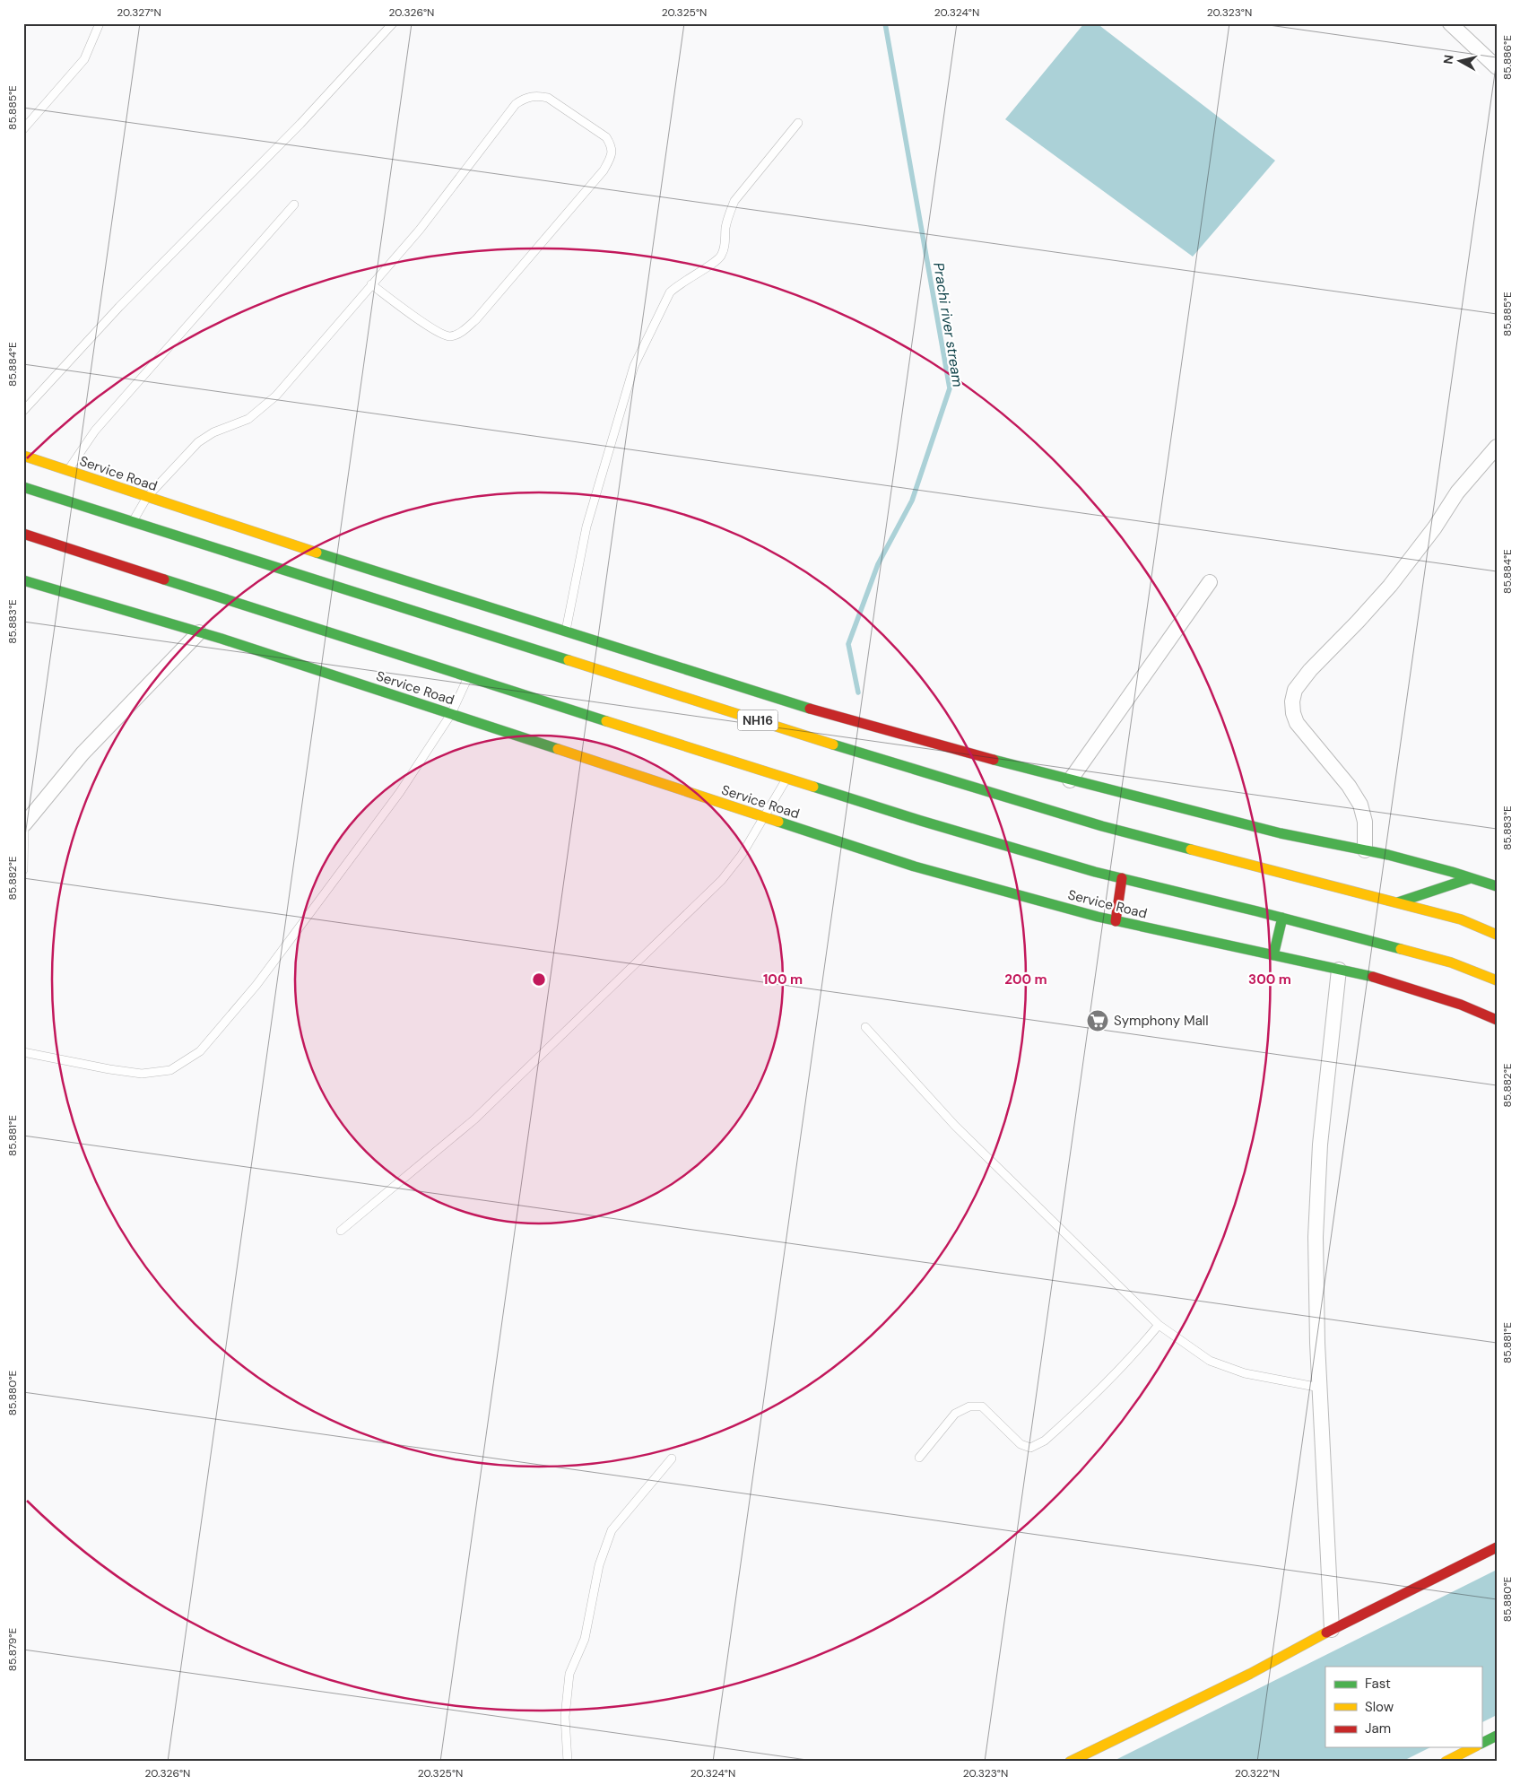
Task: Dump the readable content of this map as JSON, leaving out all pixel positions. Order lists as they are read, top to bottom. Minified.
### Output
{"streets":{"main road":["Service Road","NH16"]},"crossings":[["Service Road","NH16"]],"water":["Prachi river stream"],"places":{"supermarket":["Symphony Mall"]},"legend":["Fast","Slow","Jam"],"north":"left","coordinates":["20.327°N","20.326°N","20.325°N","20.324°N","20.323°N","85.886°E","85.885°E","85.884°E","85.883°E","85.882°E","85.881°E","85.880°E","85.879°E","20.322°N"],"rings":["100 m","200 m","300 m"]}
